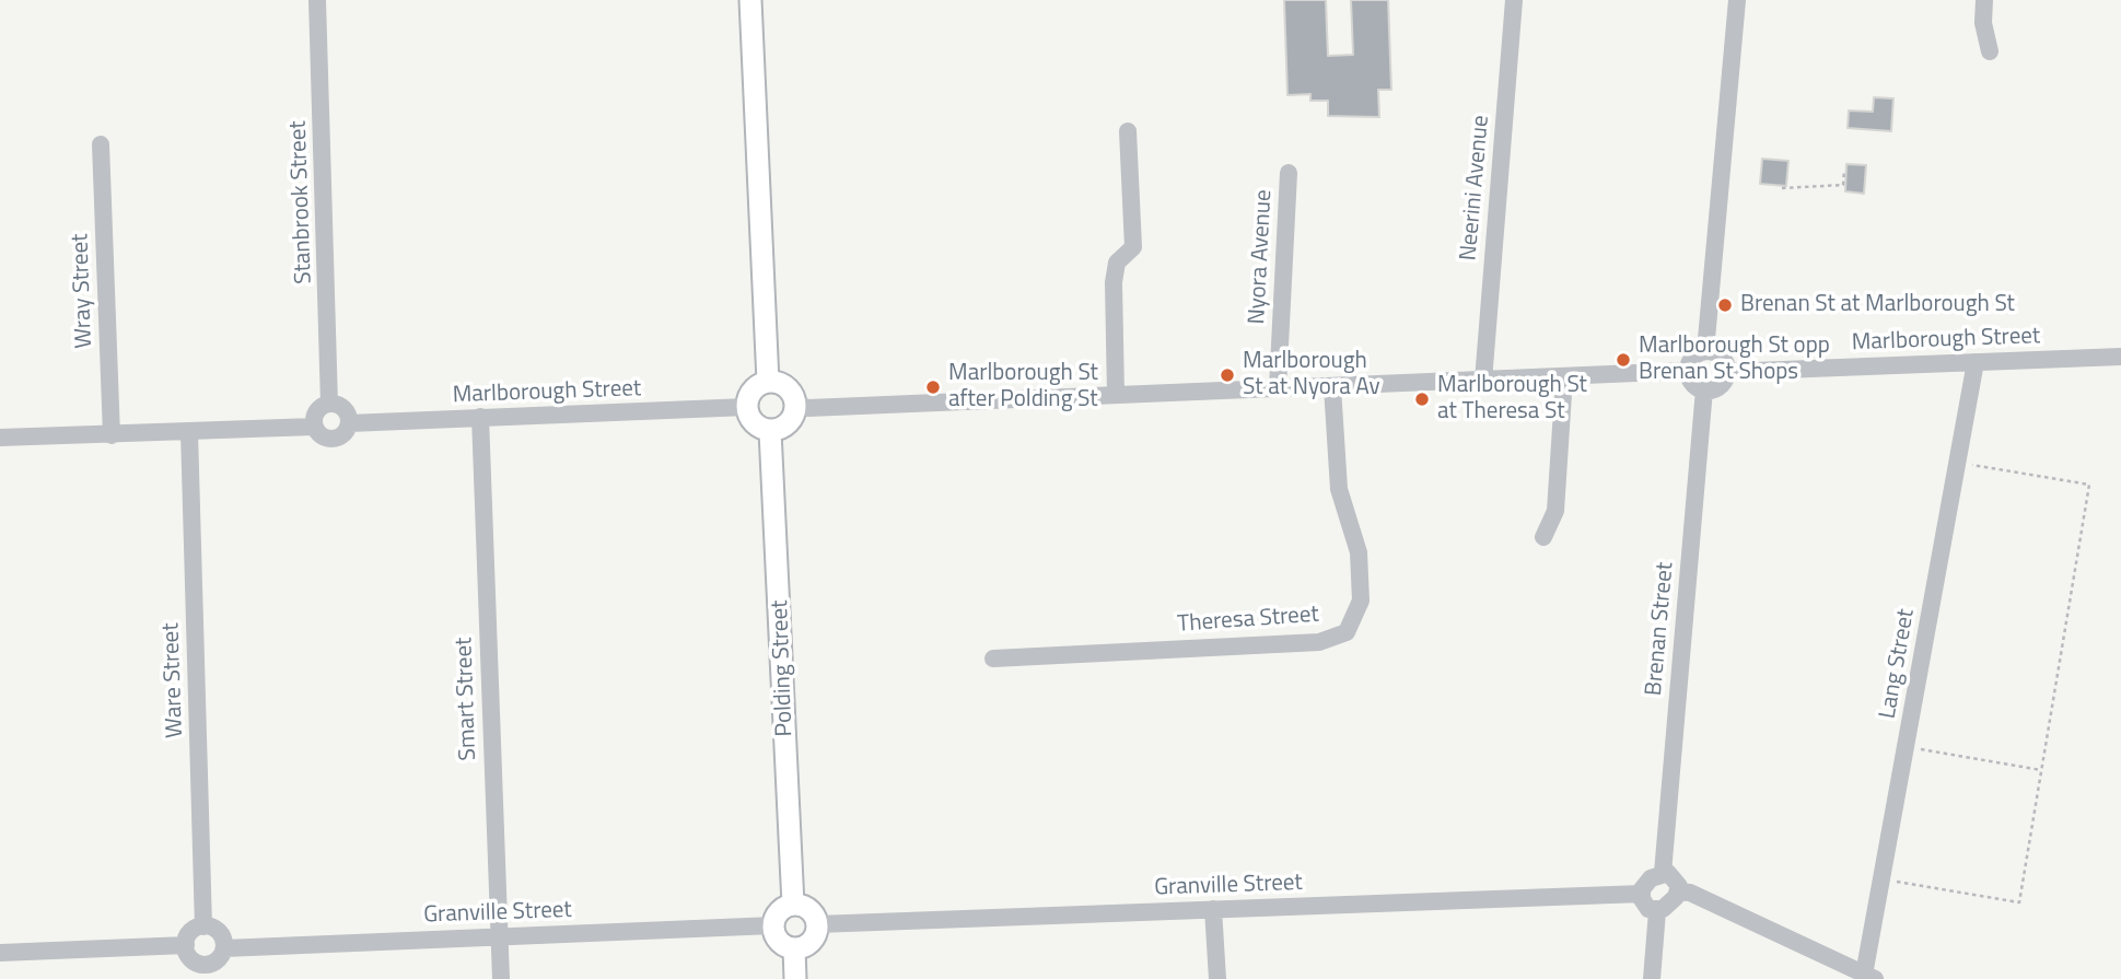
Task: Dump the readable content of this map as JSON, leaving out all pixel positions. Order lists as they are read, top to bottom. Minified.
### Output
{"streets":{"main road":["Polding Street"],"street":["Neerini Avenue","Stanbrook Street","Nyora Avenue","Wray Street","Marlborough Street","Theresa Street","Brenan Street","Lang Street","Ware Street","Smart Street","Granville Street"]},"crossings":[["Stanbrook Street","Marlborough Street"],["Marlborough Street","Brenan Street"],["Marlborough Street","Lang Street"],["Marlborough Street","Polding Street"],["Marlborough Street","Smart Street"],["Brenan Street","Granville Street"],["Polding Street","Granville Street"],["Ware Street","Granville Street"],["Smart Street","Granville Street"]],"places":["Brenan St at Marlborough St","Marlborough St opp Brenan St Shops","Marlborough St at Nyora Av","Marlborough St after Polding St","Marlborough St at Theresa St"]}
